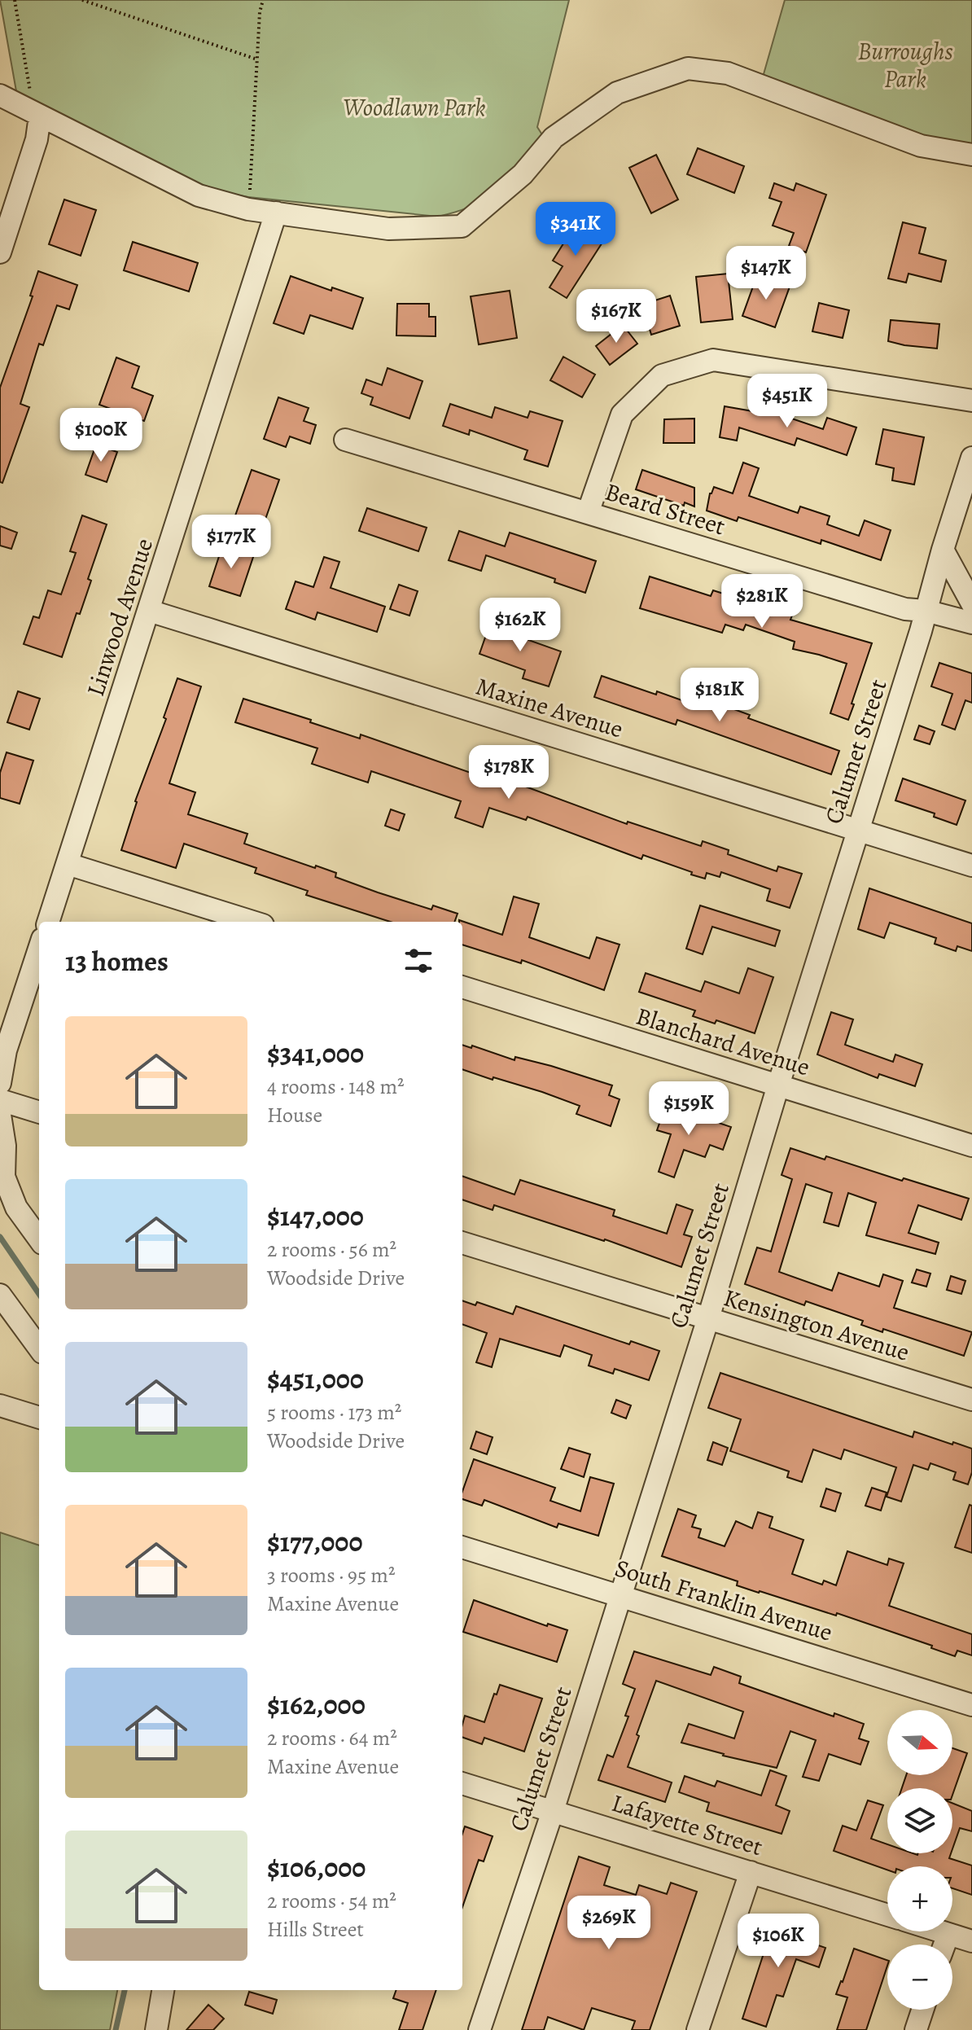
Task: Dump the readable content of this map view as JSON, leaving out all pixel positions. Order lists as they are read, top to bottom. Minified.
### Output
{"streets":{"street":["Beard Street","Linwood Avenue","Maxine Avenue","Calumet Street","Blanchard Avenue","Kensington Avenue","South Franklin Avenue","Lafayette Street"]},"crossings":[["Beard Street","Calumet Street"],["Linwood Avenue","Maxine Avenue"],["Maxine Avenue","Calumet Street"],["Calumet Street","Blanchard Avenue"],["Calumet Street","Kensington Avenue"],["Calumet Street","South Franklin Avenue"],["Calumet Street","Lafayette Street"]],"parks":["Burroughs Park","Woodlawn Park"],"north":"right","page":{"price":["$341K","$147K","$167K","$451K","$100K","$177K","$281K","$162K","$181K","$178K","$159K","$269K","$106K"],"heading":"13 homes","list":[{"name":"$341,000","note":"4 rooms · 148 m² · House"},{"name":"$147,000","note":"2 rooms · 56 m² · Woodside Drive"},{"name":"$451,000","note":"5 rooms · 173 m² · Woodside Drive"},{"name":"$177,000","note":"3 rooms · 95 m² · Maxine Avenue"},{"name":"$162,000","note":"2 rooms · 64 m² · Maxine Avenue"},{"name":"$106,000","note":"2 rooms · 54 m² · Hills Street"}],"map_buttons":["+","−"]}}
